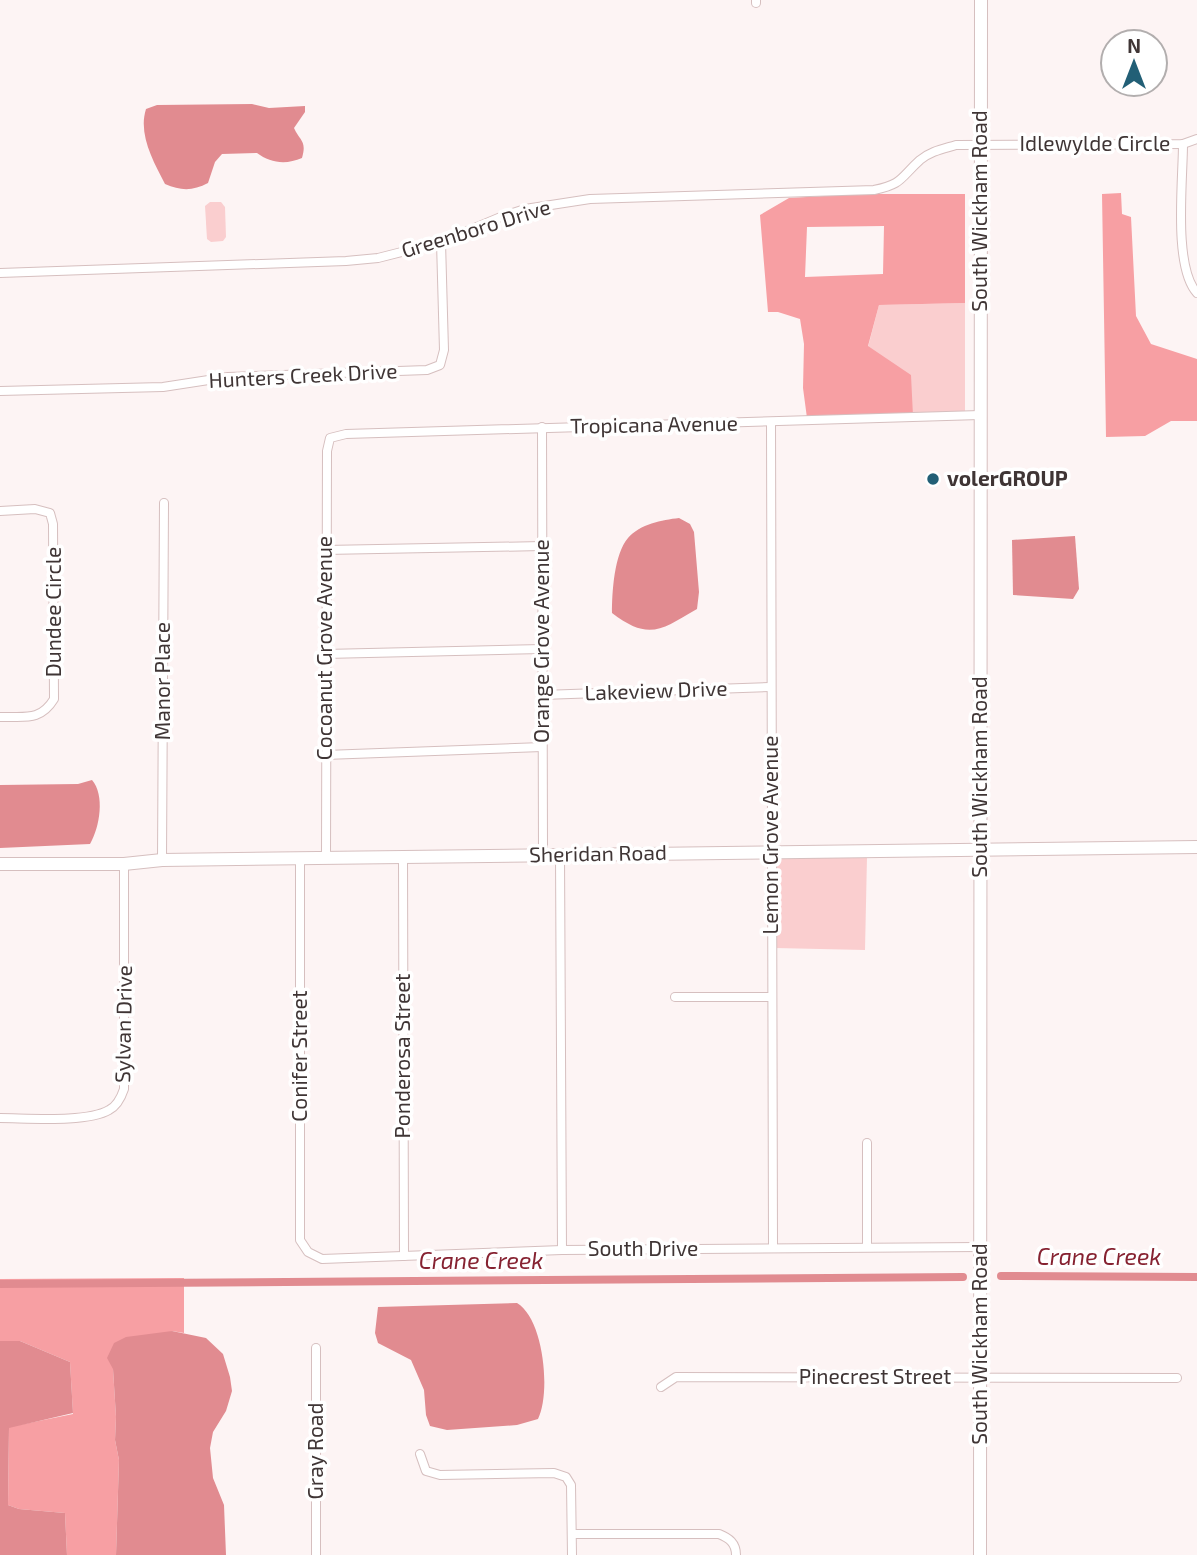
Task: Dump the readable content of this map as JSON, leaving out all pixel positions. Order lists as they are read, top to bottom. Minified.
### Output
{"streets":{"main road":["South Wickham Road","Sheridan Road"],"street":["Idlewylde Circle","Greenboro Drive","Hunters Creek Drive","Tropicana Avenue","Dundee Circle","Orange Grove Avenue","Cocoanut Grove Avenue","Manor Place","Lakeview Drive","Lemon Grove Avenue","Sylvan Drive","Conifer Street","Ponderosa Street","South Drive","Pinecrest Street","Gray Road"]},"crossings":[["Idlewylde Circle","South Wickham Road"],["Idlewylde Circle","Greenboro Drive"],["South Wickham Road","Greenboro Drive"],["South Wickham Road","Tropicana Avenue"],["South Wickham Road","Sheridan Road"],["South Wickham Road","South Drive"],["South Wickham Road","Pinecrest Street"],["Greenboro Drive","Hunters Creek Drive"],["Tropicana Avenue","Orange Grove Avenue"],["Tropicana Avenue","Cocoanut Grove Avenue"],["Tropicana Avenue","Lemon Grove Avenue"],["Orange Grove Avenue","Lakeview Drive"],["Orange Grove Avenue","Sheridan Road"],["Cocoanut Grove Avenue","Sheridan Road"],["Manor Place","Sheridan Road"],["Lakeview Drive","Lemon Grove Avenue"],["Lemon Grove Avenue","Sheridan Road"],["Lemon Grove Avenue","South Drive"],["Sheridan Road","Sylvan Drive"],["Sheridan Road","Conifer Street"],["Sheridan Road","Ponderosa Street"],["Conifer Street","South Drive"],["Ponderosa Street","South Drive"]],"water":["Crane Creek"],"places":["volerGROUP"],"north":"top"}
